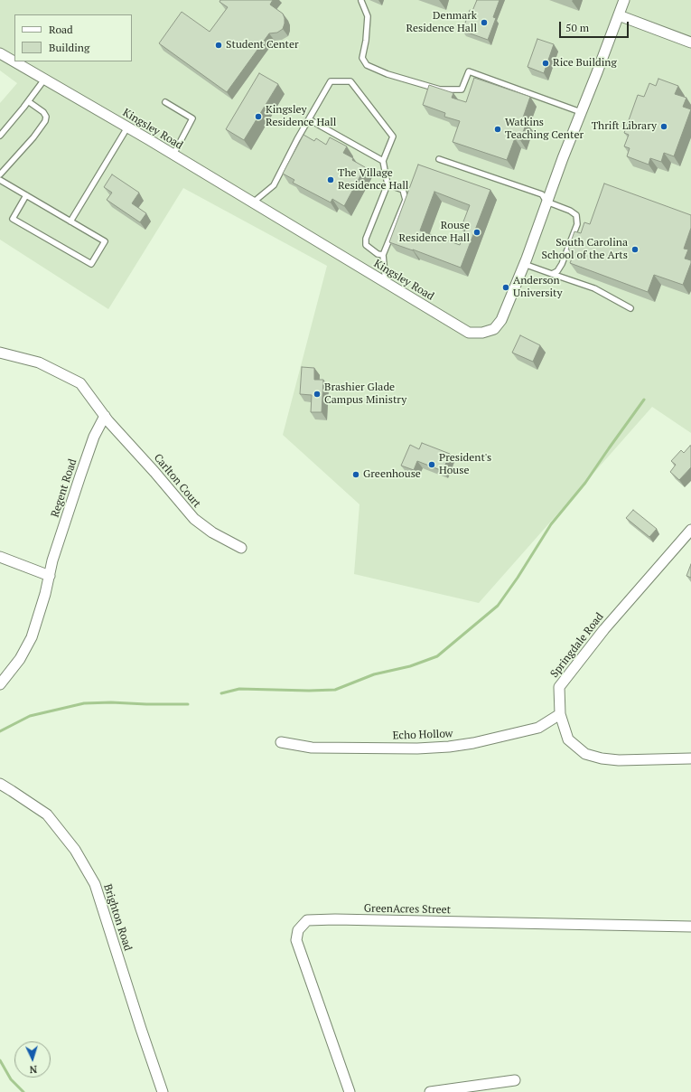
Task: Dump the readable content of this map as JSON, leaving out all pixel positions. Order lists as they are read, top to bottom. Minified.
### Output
{"streets":{"street":["Kingsley Road","Carlton Court","Regent Road","Springdale Road","Echo Hollow","GreenAcres Street","Brighton Road"]},"crossings":[["Carlton Court","Regent Road"],["Springdale Road","Echo Hollow"]],"places":["Denmark Residence Hall","Student Center","Rice Building","Kingsley Residence Hall","Thrift Library","Watkins Teaching Center","The Village Residence Hall","Rouse Residence Hall","South Carolina School of the Arts","Anderson University","Brashier Glade Campus Ministry","President's House","Greenhouse"],"legend":["Road","Building"],"scale_bar":"50 m","north":"bottom"}
